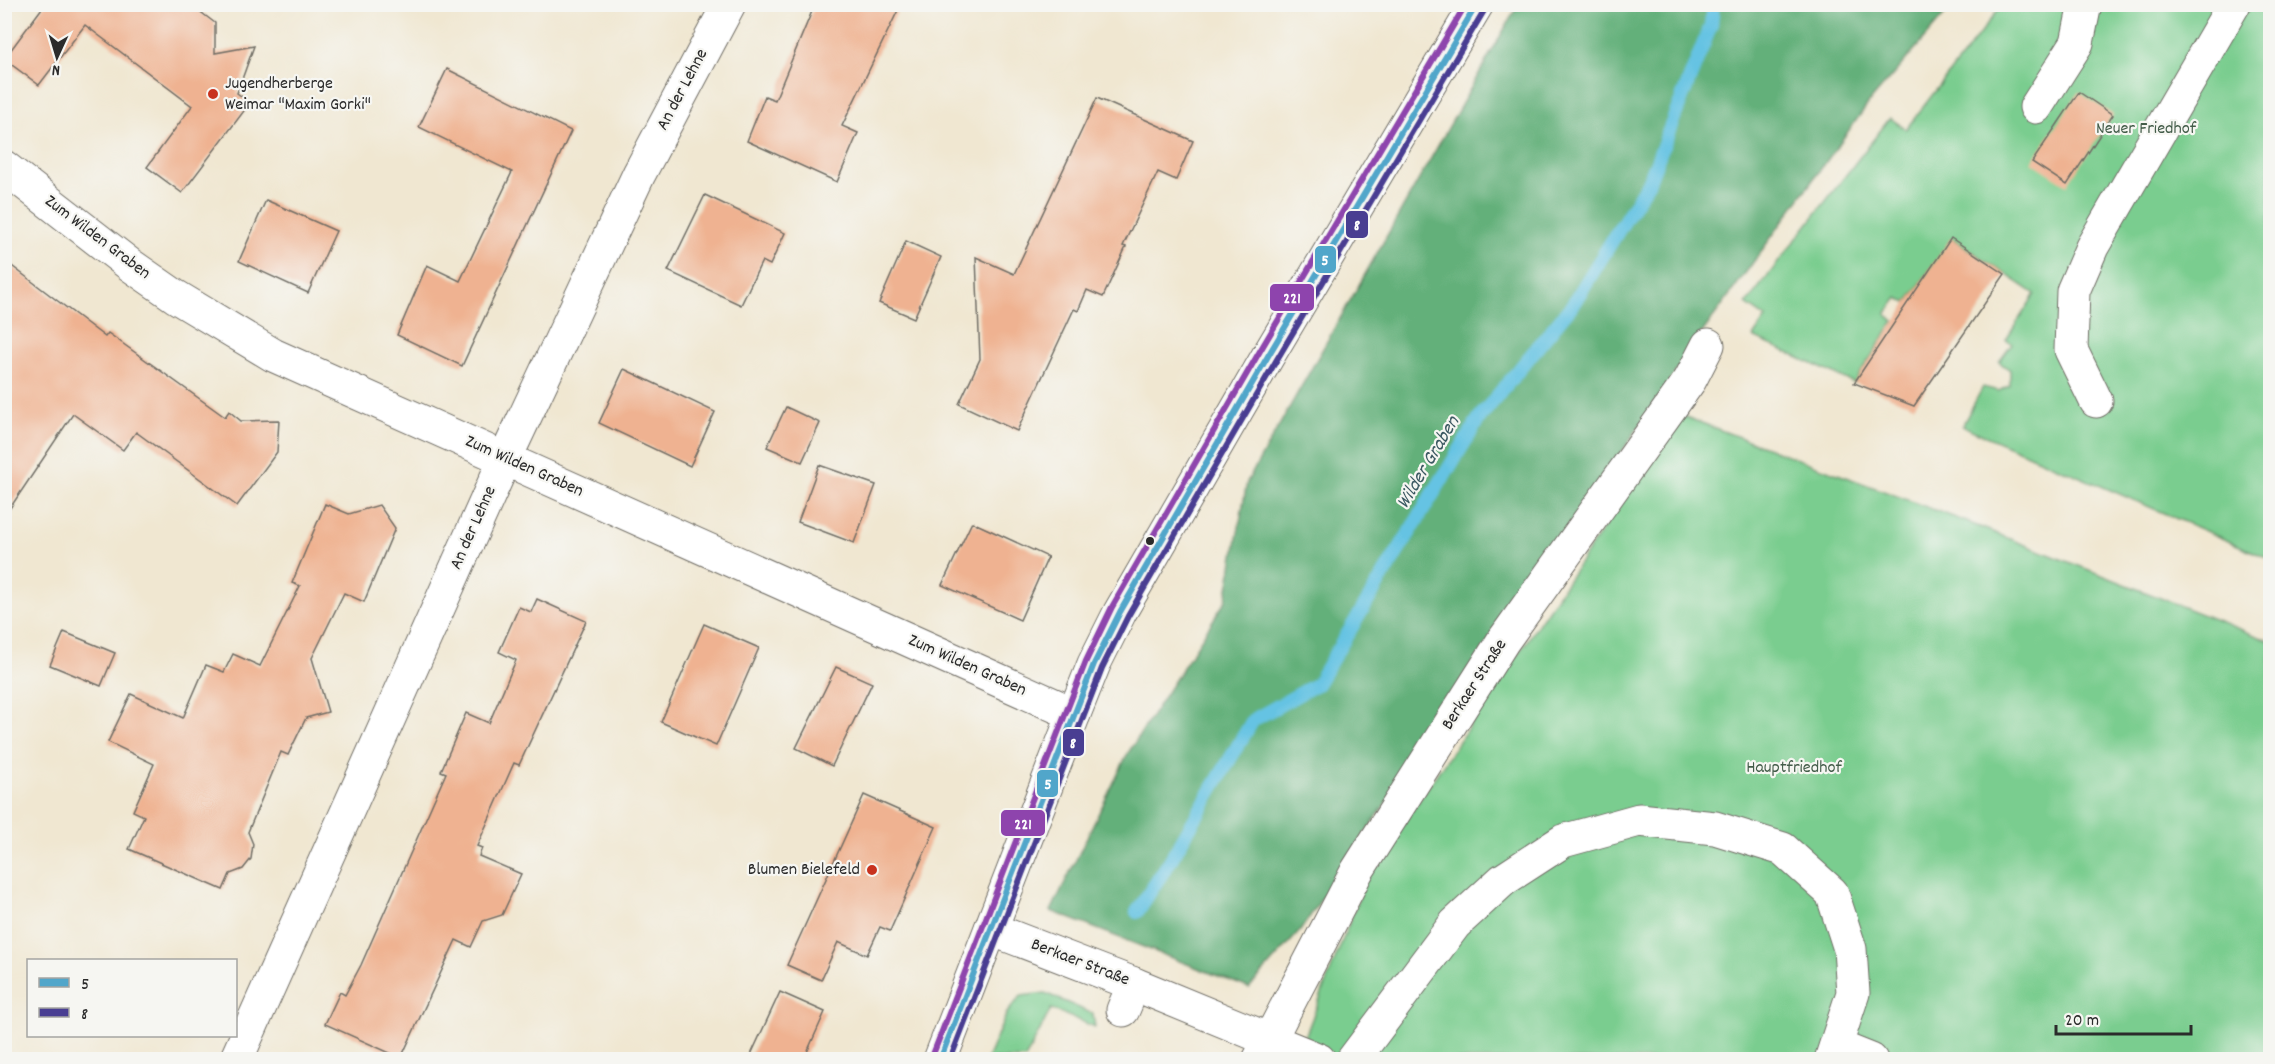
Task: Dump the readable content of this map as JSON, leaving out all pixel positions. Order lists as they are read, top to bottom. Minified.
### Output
{"streets":{"street":["An der Lehne","Zum Wilden Graben","Berkaer Straße"]},"crossings":[["An der Lehne","Zum Wilden Graben"]],"water":["Wilder Graben"],"parks":["Neuer Friedhof","Hauptfriedhof"],"places":["Jugendherberge Weimar \"Maxim Gorki\"","Blumen Bielefeld"],"lines":["transit line 5","transit line 221","transit line 8"],"legend":["5","8"],"scale_bar":"20 m","north":"bottom"}
